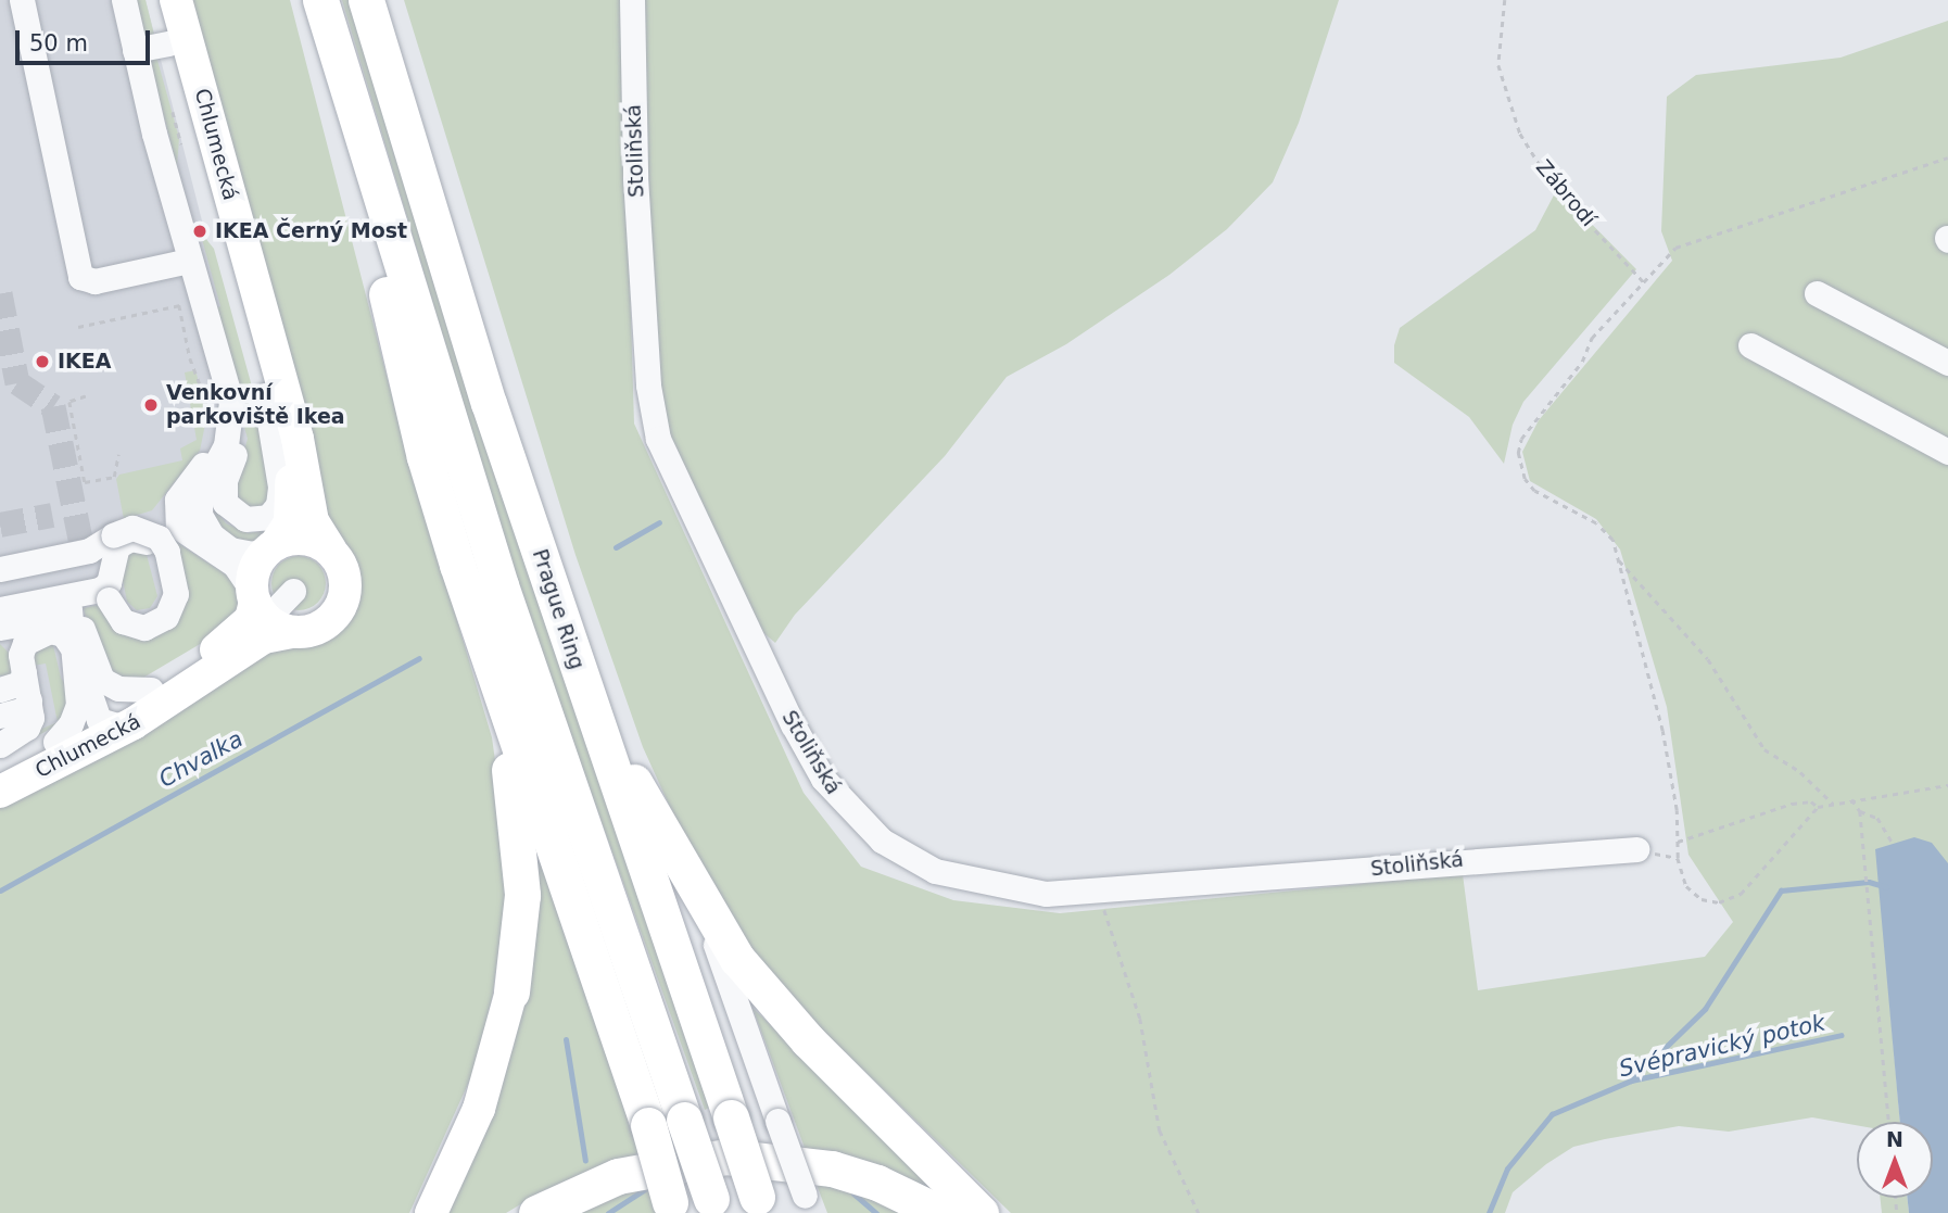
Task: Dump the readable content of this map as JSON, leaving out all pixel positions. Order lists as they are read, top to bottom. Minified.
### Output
{"streets":{"highway":["Prague Ring"],"main road":["Chlumecká"],"lane":["Stoliňská"],"path":["Zábrodí"]},"water":["Chvalka","Svépravický potok"],"places":["IKEA Černý Most","IKEA","Venkovní parkoviště Ikea"],"scale_bar":"50 m","north":"top"}
